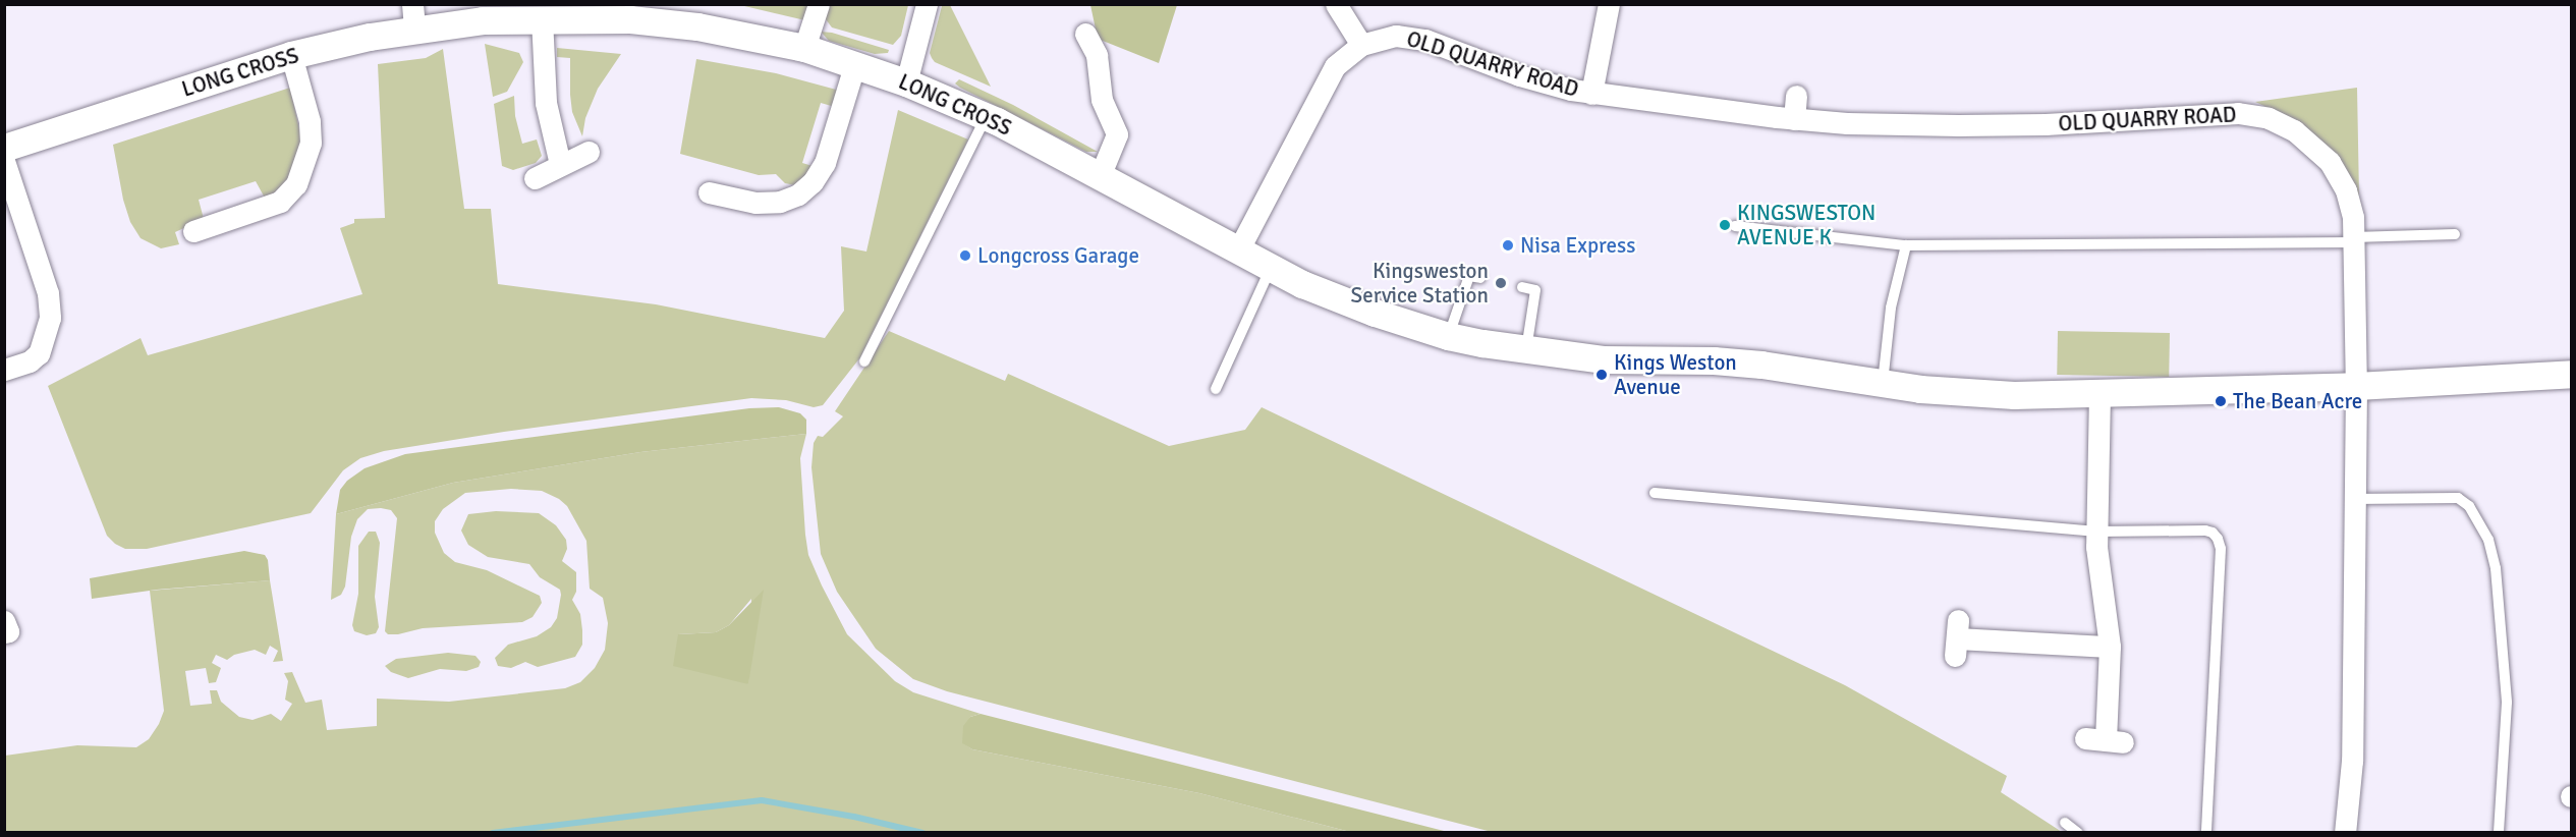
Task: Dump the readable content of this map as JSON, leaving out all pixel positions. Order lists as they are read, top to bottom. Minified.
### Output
{"streets":{"street":["OLD QUARRY ROAD","LONG CROSS"]},"places":["KINGSWESTON AVENUE K","Nisa Express","Longcross Garage","Kingsweston Service Station","Kings Weston Avenue","The Bean Acre"]}
